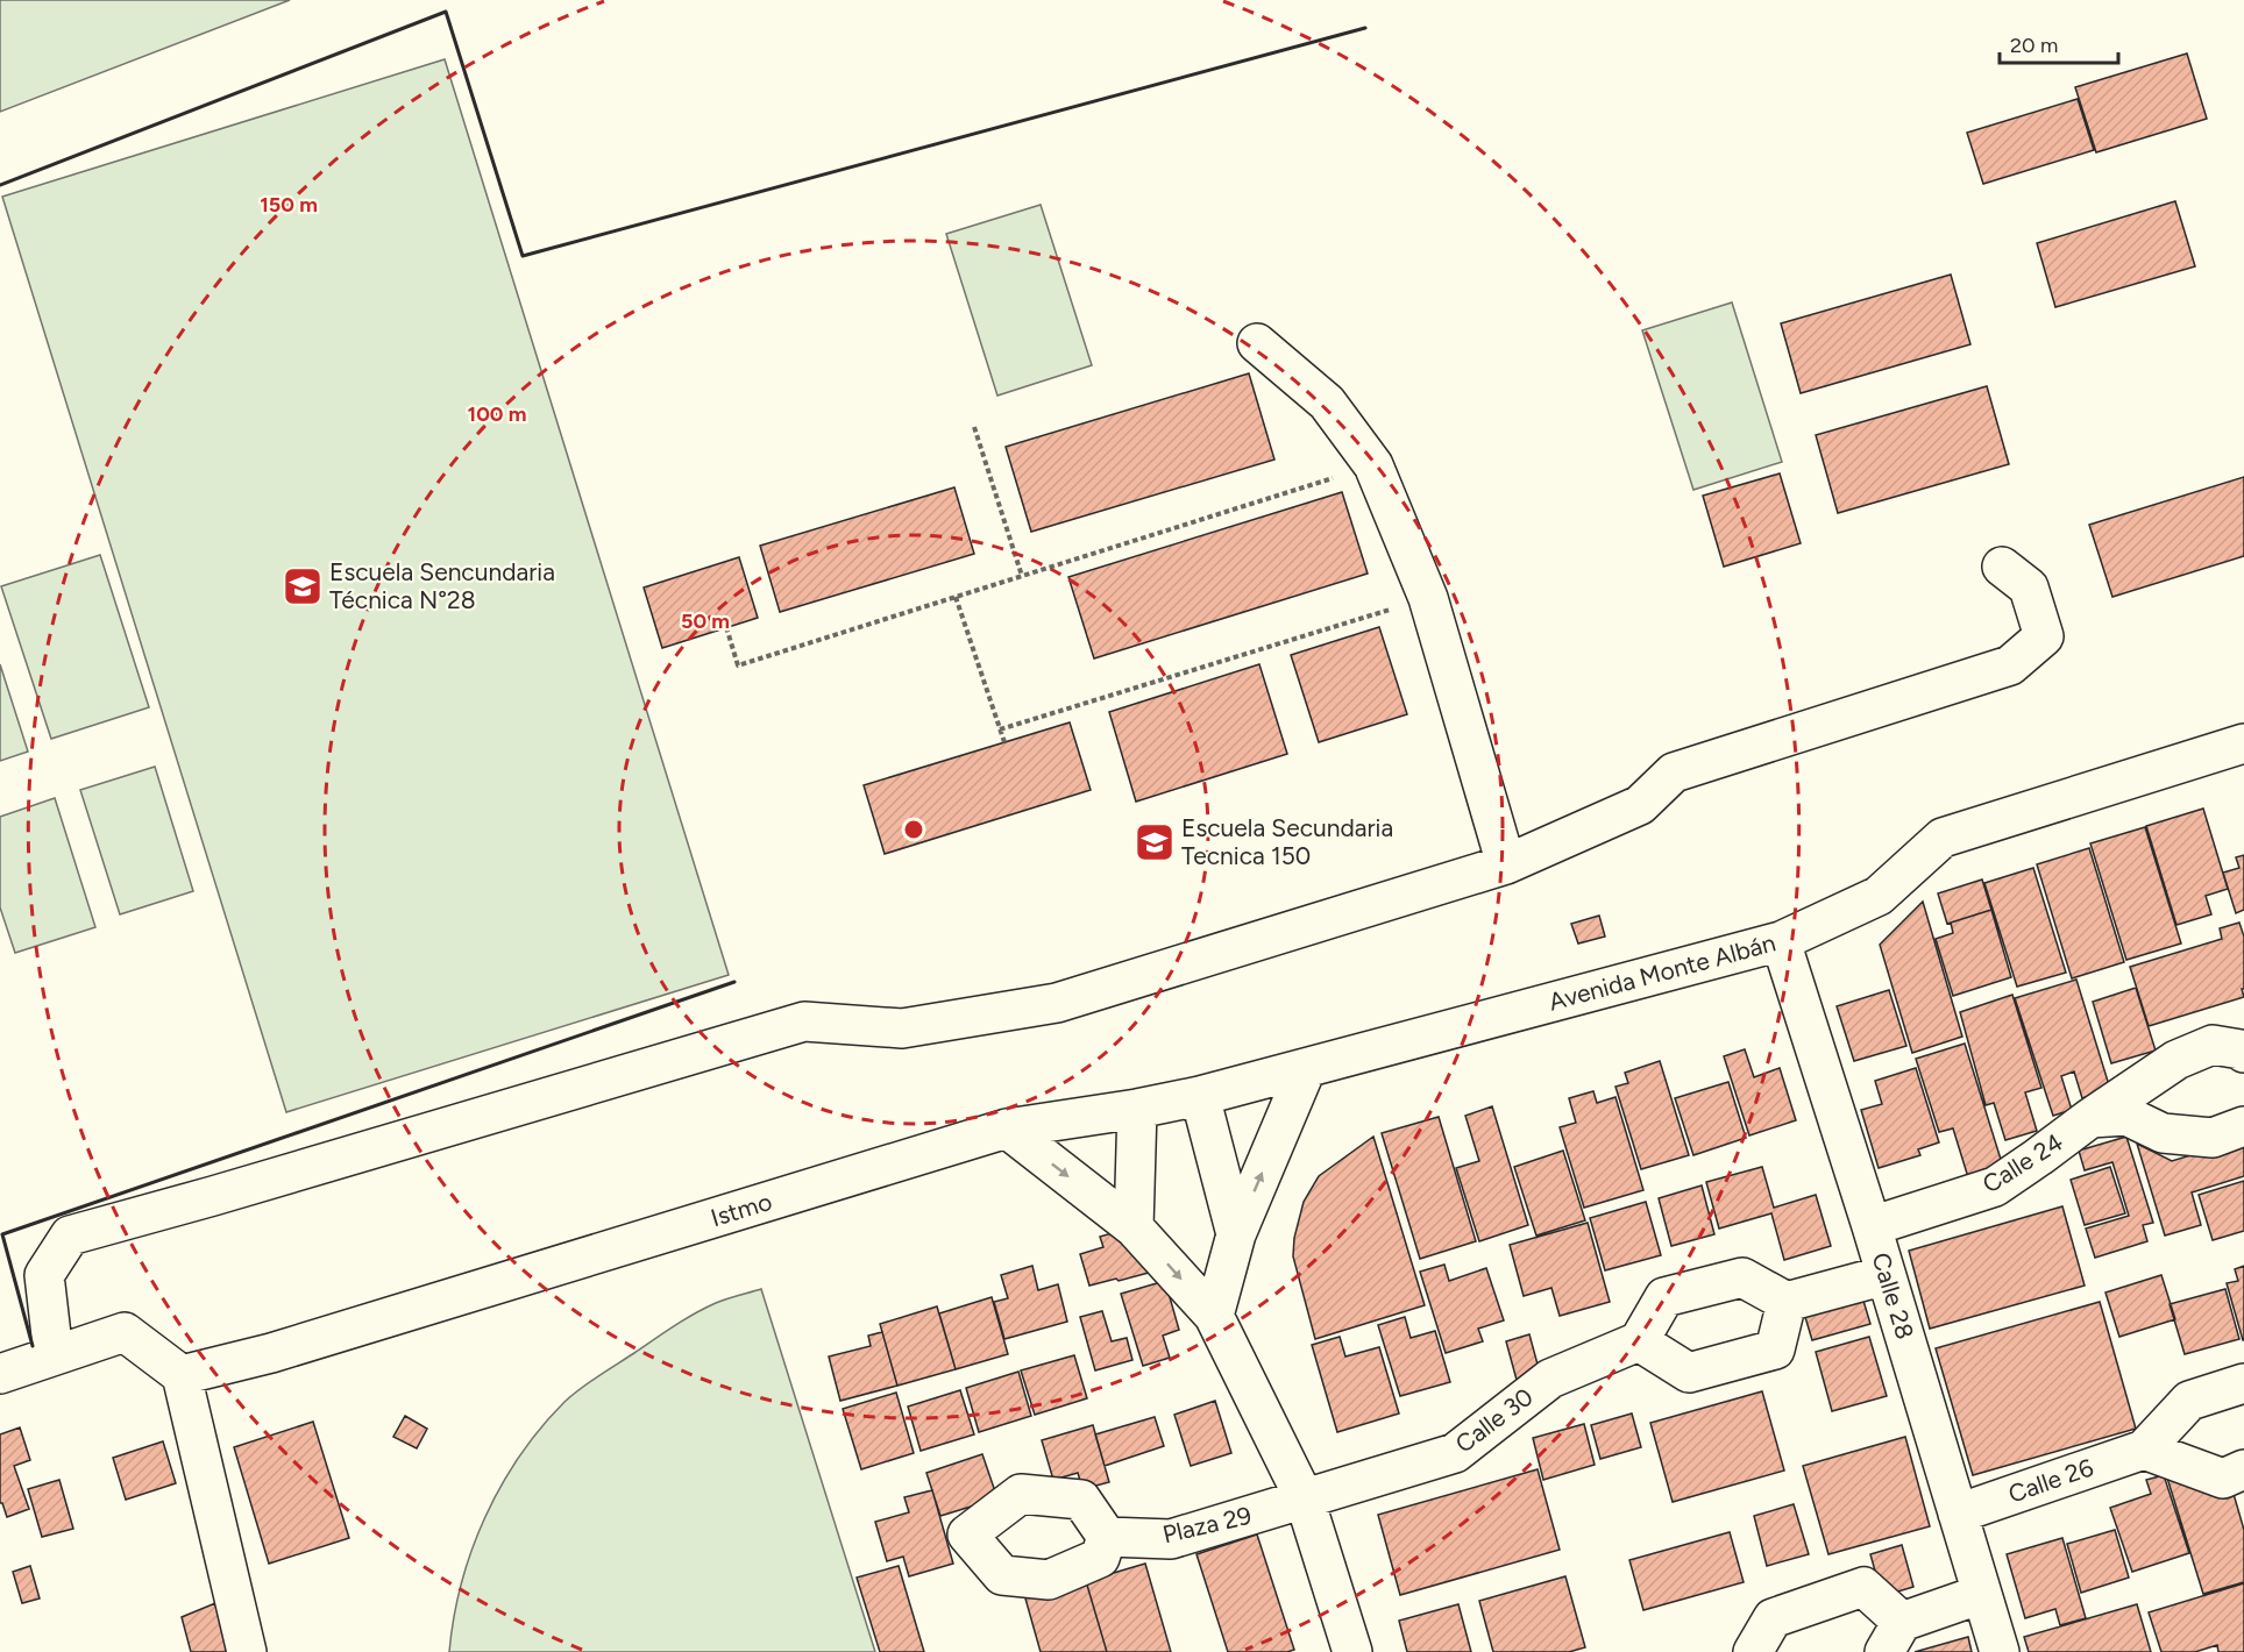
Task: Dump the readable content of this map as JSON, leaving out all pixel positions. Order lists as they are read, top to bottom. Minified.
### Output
{"streets":{"street":["Avenida Monte Albán","Calle 24","Istmo","Calle 28","Calle 30","Calle 26","Plaza 29"]},"crossings":[["Avenida Monte Albán","Istmo"],["Avenida Monte Albán","Calle 28"],["Calle 24","Calle 28"],["Calle 28","Calle 26"],["Calle 30","Plaza 29"]],"places":{"school or university":["Escuela Sencundaria Técnica N°28","Escuela Secundaria Tecnica 150"]},"scale_bar":"20 m","rings":["150 m","100 m","50 m"]}
